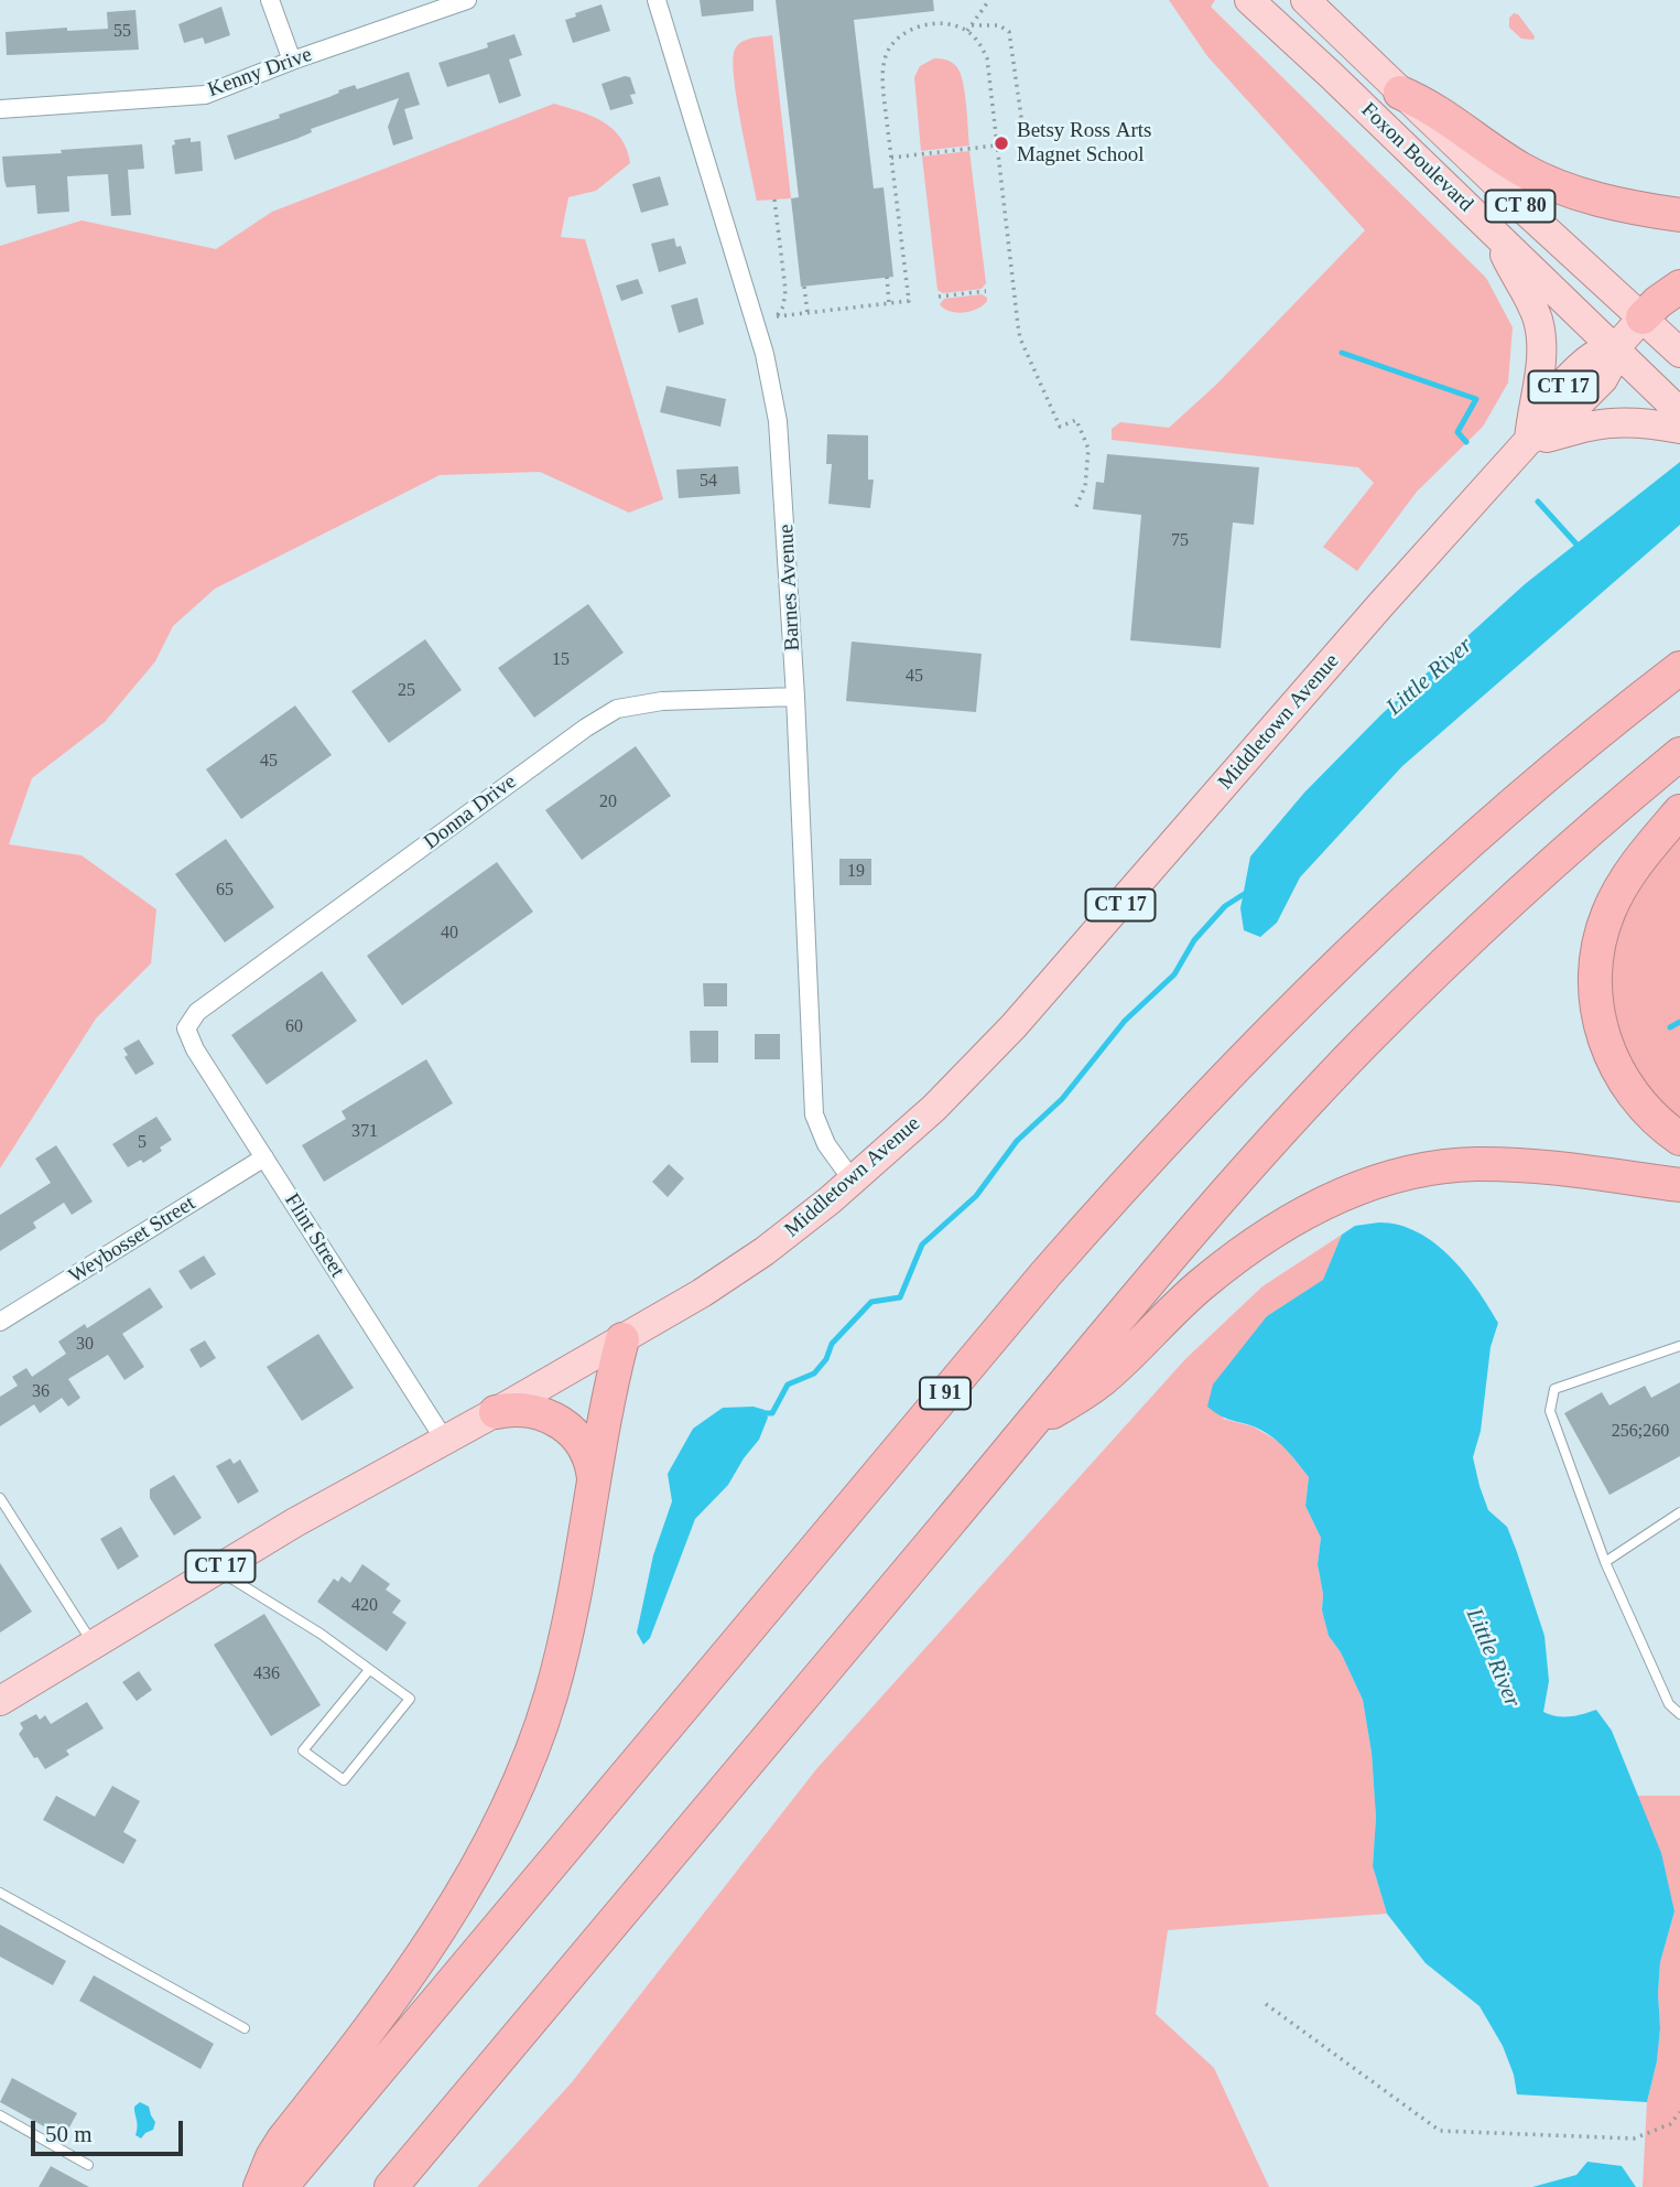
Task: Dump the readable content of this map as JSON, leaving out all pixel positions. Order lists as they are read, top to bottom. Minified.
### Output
{"streets":{"highway":["I 91"],"main road":["Foxon Boulevard","CT 80","CT 17","Middletown Avenue"],"street":["Kenny Drive","Barnes Avenue","Donna Drive","Flint Street","Weybosset Street"]},"crossings":[["Foxon Boulevard","CT 80"],["Foxon Boulevard","Middletown Avenue"],["CT 80","Middletown Avenue"],["Barnes Avenue","Middletown Avenue"],["Barnes Avenue","Donna Drive"],["Middletown Avenue","Flint Street"],["Donna Drive","Flint Street"],["Flint Street","Weybosset Street"]],"water":["Little River"],"places":["Betsy Ross Arts Magnet School"],"house_numbers":["55","54","75","15","45","25","45","20","19","65","40","60","371","5","30","36","256;260","420","436"],"scale_bar":"50 m"}
